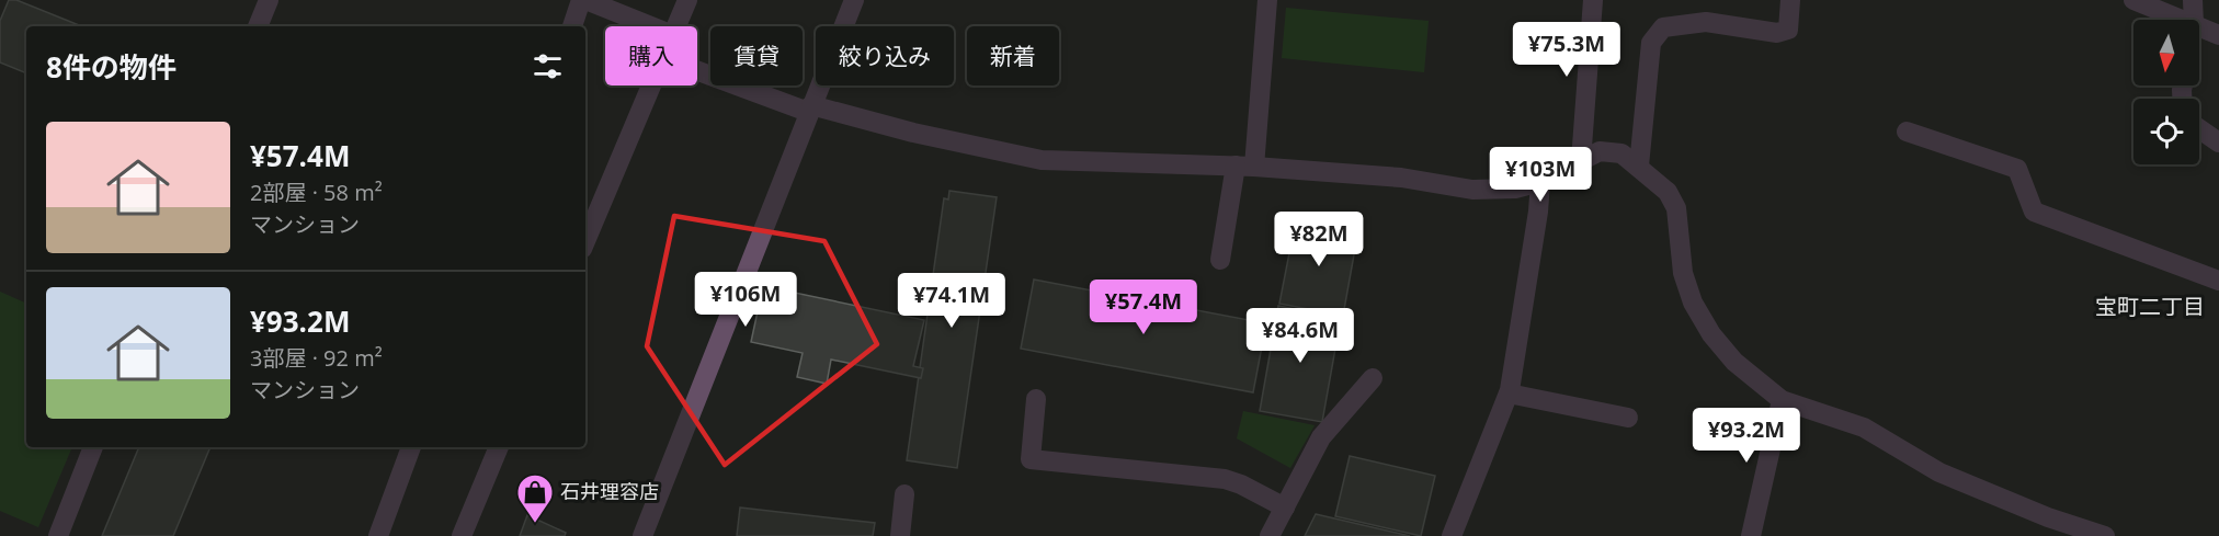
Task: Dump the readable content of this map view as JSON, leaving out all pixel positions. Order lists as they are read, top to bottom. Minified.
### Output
{"districts":["宝町二丁目"],"places":{"shop":["石井理容店"]},"north":"bottom","page":{"price":["¥75.3M","¥103M","¥82M","¥106M","¥74.1M","¥57.4M","¥84.6M","¥93.2M"],"chip":["購入","賃貸","絞り込み","新着"],"heading":"8件の物件","list":[{"name":"¥57.4M","note":"2部屋 · 58 m² · マンション"},{"name":"¥93.2M","note":"3部屋 · 92 m² · マンション"}]}}
